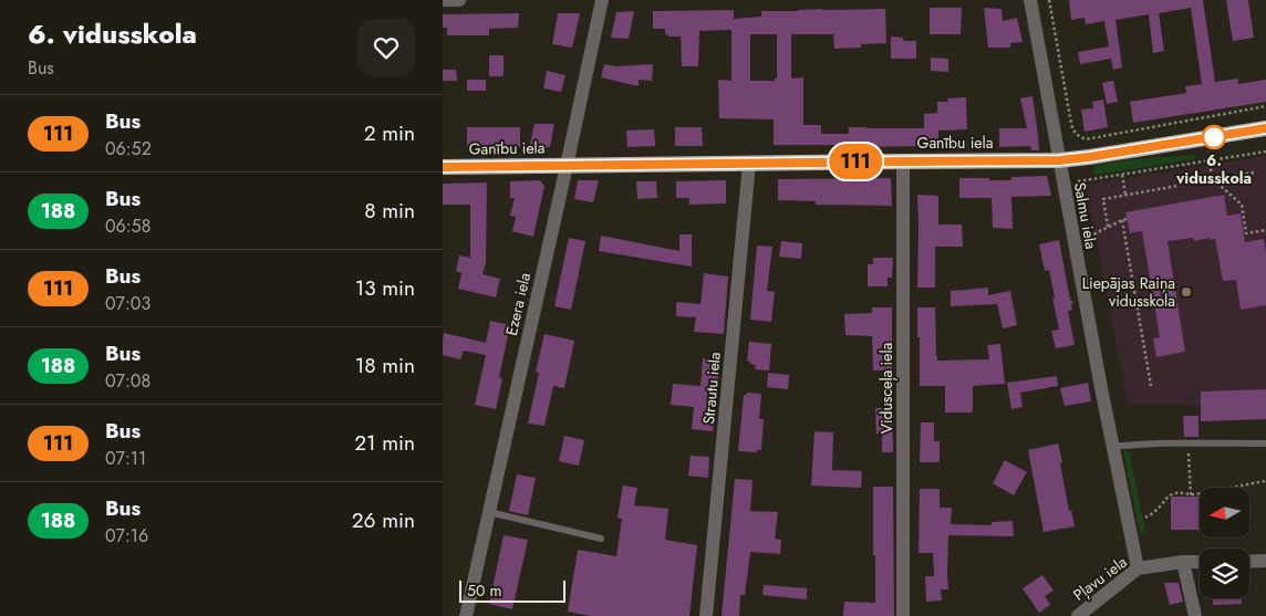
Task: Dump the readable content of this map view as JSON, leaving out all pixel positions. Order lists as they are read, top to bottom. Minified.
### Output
{"streets":{"highway":["Ganību iela"],"street":["Salmu iela","Ezera iela","Strautu iela","Vidusceļa iela","Pļavu iela"]},"crossings":[["Ganību iela","Salmu iela"],["Ganību iela","Ezera iela"],["Ganību iela","Strautu iela"],["Ganību iela","Vidusceļa iela"],["Salmu iela","Pļavu iela"]],"places":["6. vidusskola","Liepājas Raiņa vidusskola"],"lines":["bus line 111"],"scale_bar":"50 m","north":"left","page":{"heading":["6. vidusskola","Bus"],"on_map":"111","list":[{"mark":"111","name":"Bus","note":"06:52","value":"2 min"},{"mark":"188","name":"Bus","note":"06:58","value":"8 min"},{"mark":"111","name":"Bus","note":"07:03","value":"13 min"},{"mark":"188","name":"Bus","note":"07:08","value":"18 min"},{"mark":"111","name":"Bus","note":"07:11","value":"21 min"},{"mark":"188","name":"Bus","note":"07:16","value":"26 min"}],"scale":"50 m"}}
